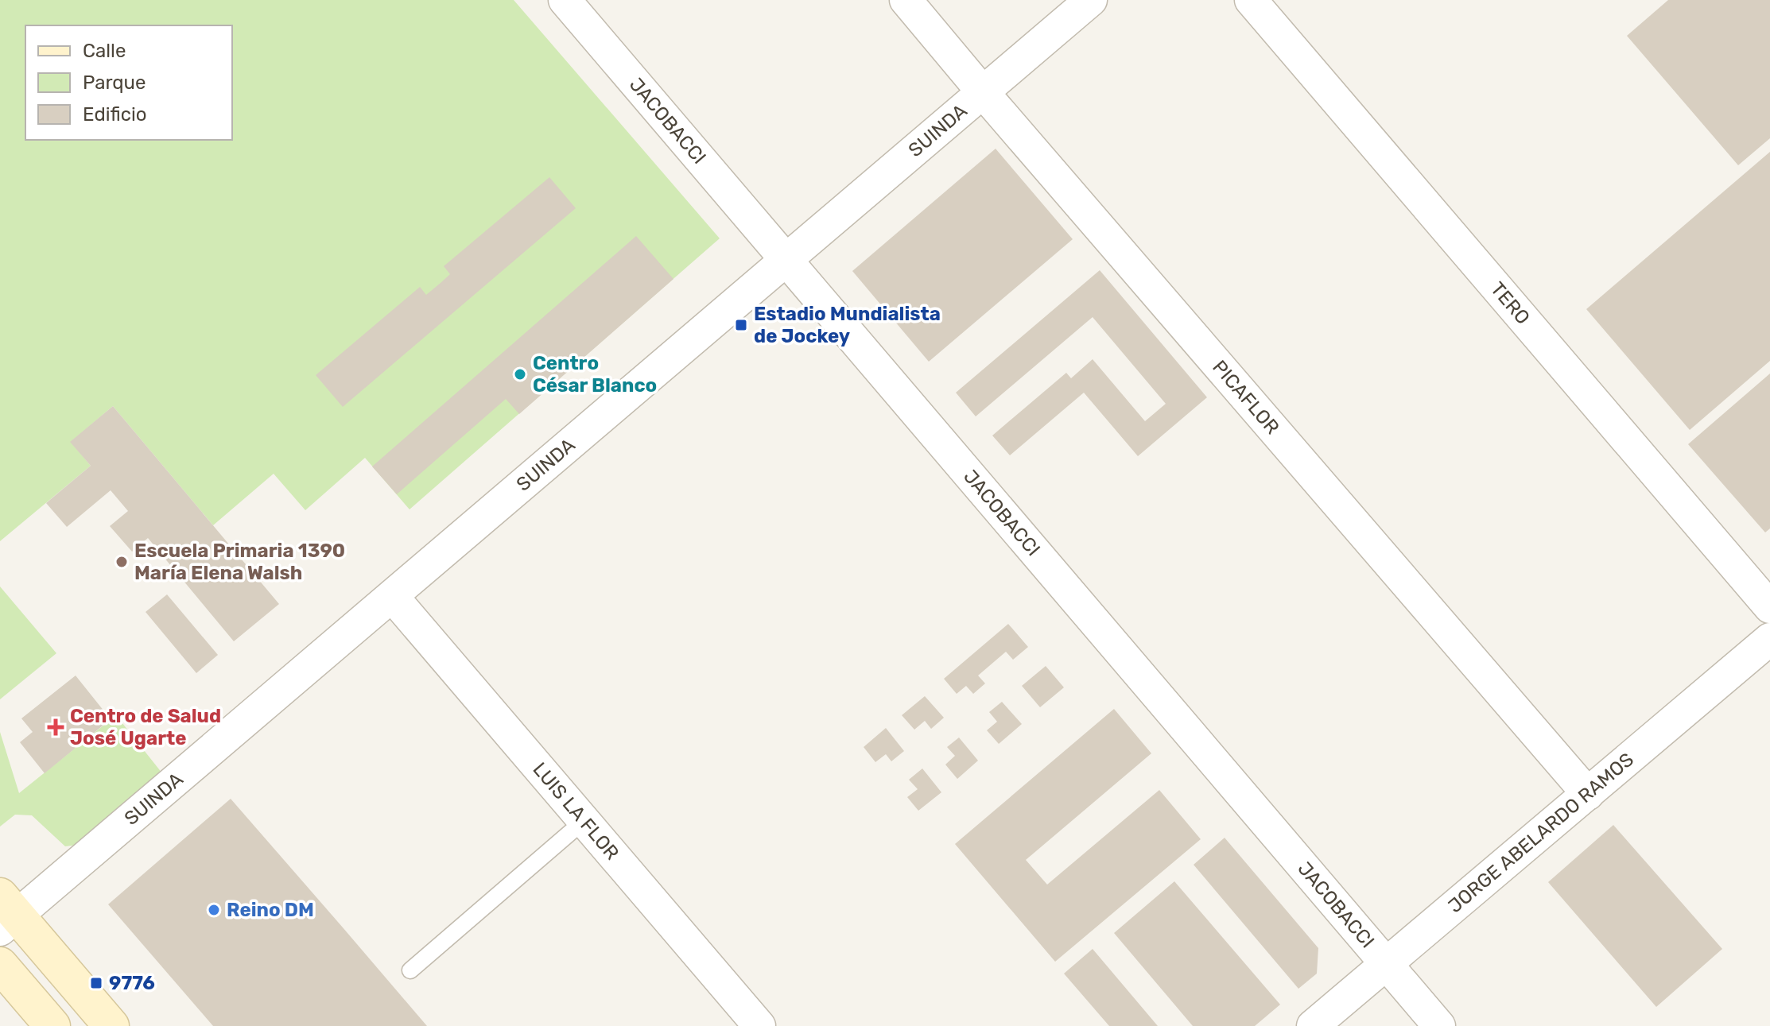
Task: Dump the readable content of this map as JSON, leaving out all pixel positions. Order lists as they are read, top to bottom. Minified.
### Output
{"streets":{"street":["JACOBACCI","SUINDA","TERO","PICAFLOR","LUIS LA FLOR","JORGE ABELARDO RAMOS"]},"crossings":[["JACOBACCI","SUINDA"],["JACOBACCI","JORGE ABELARDO RAMOS"],["SUINDA","PICAFLOR"],["SUINDA","LUIS LA FLOR"],["PICAFLOR","JORGE ABELARDO RAMOS"]],"places":{"transit":["Estadio Mundialista de Jockey","9776"],"other":["Centro César Blanco","Escuela Primaria 1390 María Elena Walsh","Reino DM"],"health":["Centro de Salud José Ugarte"]},"legend":["Calle","Parque","Edificio"]}
